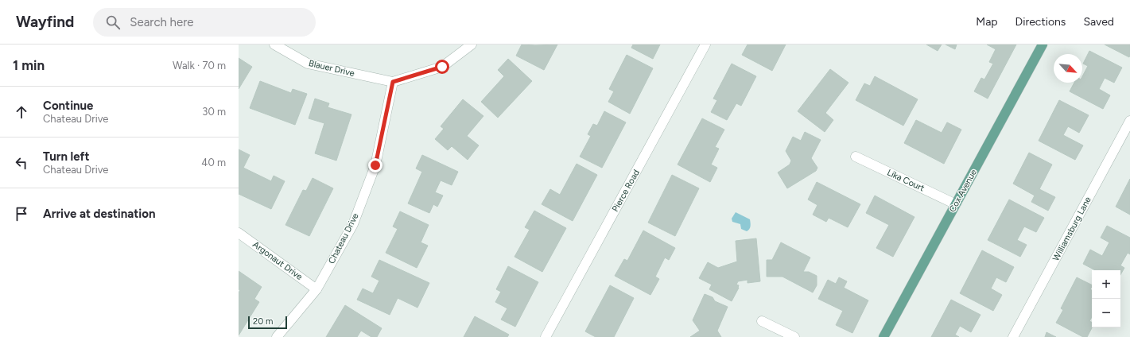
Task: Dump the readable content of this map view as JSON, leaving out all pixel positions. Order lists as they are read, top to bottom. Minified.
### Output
{"streets":{"main road":["Cox Avenue"],"street":["Blauer Drive","Lika Court","Pierce Road","Williamsburg Lane","Chateau Drive","Argonaut Drive"]},"crossings":[["Blauer Drive","Chateau Drive"],["Lika Court","Cox Avenue"],["Chateau Drive","Argonaut Drive"]],"scale_bar":"20 m","north":"bottom right","page":{"header":"Wayfind","search":"Search here","nav":["Map","Directions","Saved"],"heading":["1 min","Walk · 70 m"],"list":[["Continue","Chateau Drive","30 m"],["Turn left","Chateau Drive","40 m"],"Arrive at destination"],"map_buttons":["+","−"],"scale":"20 m"}}
